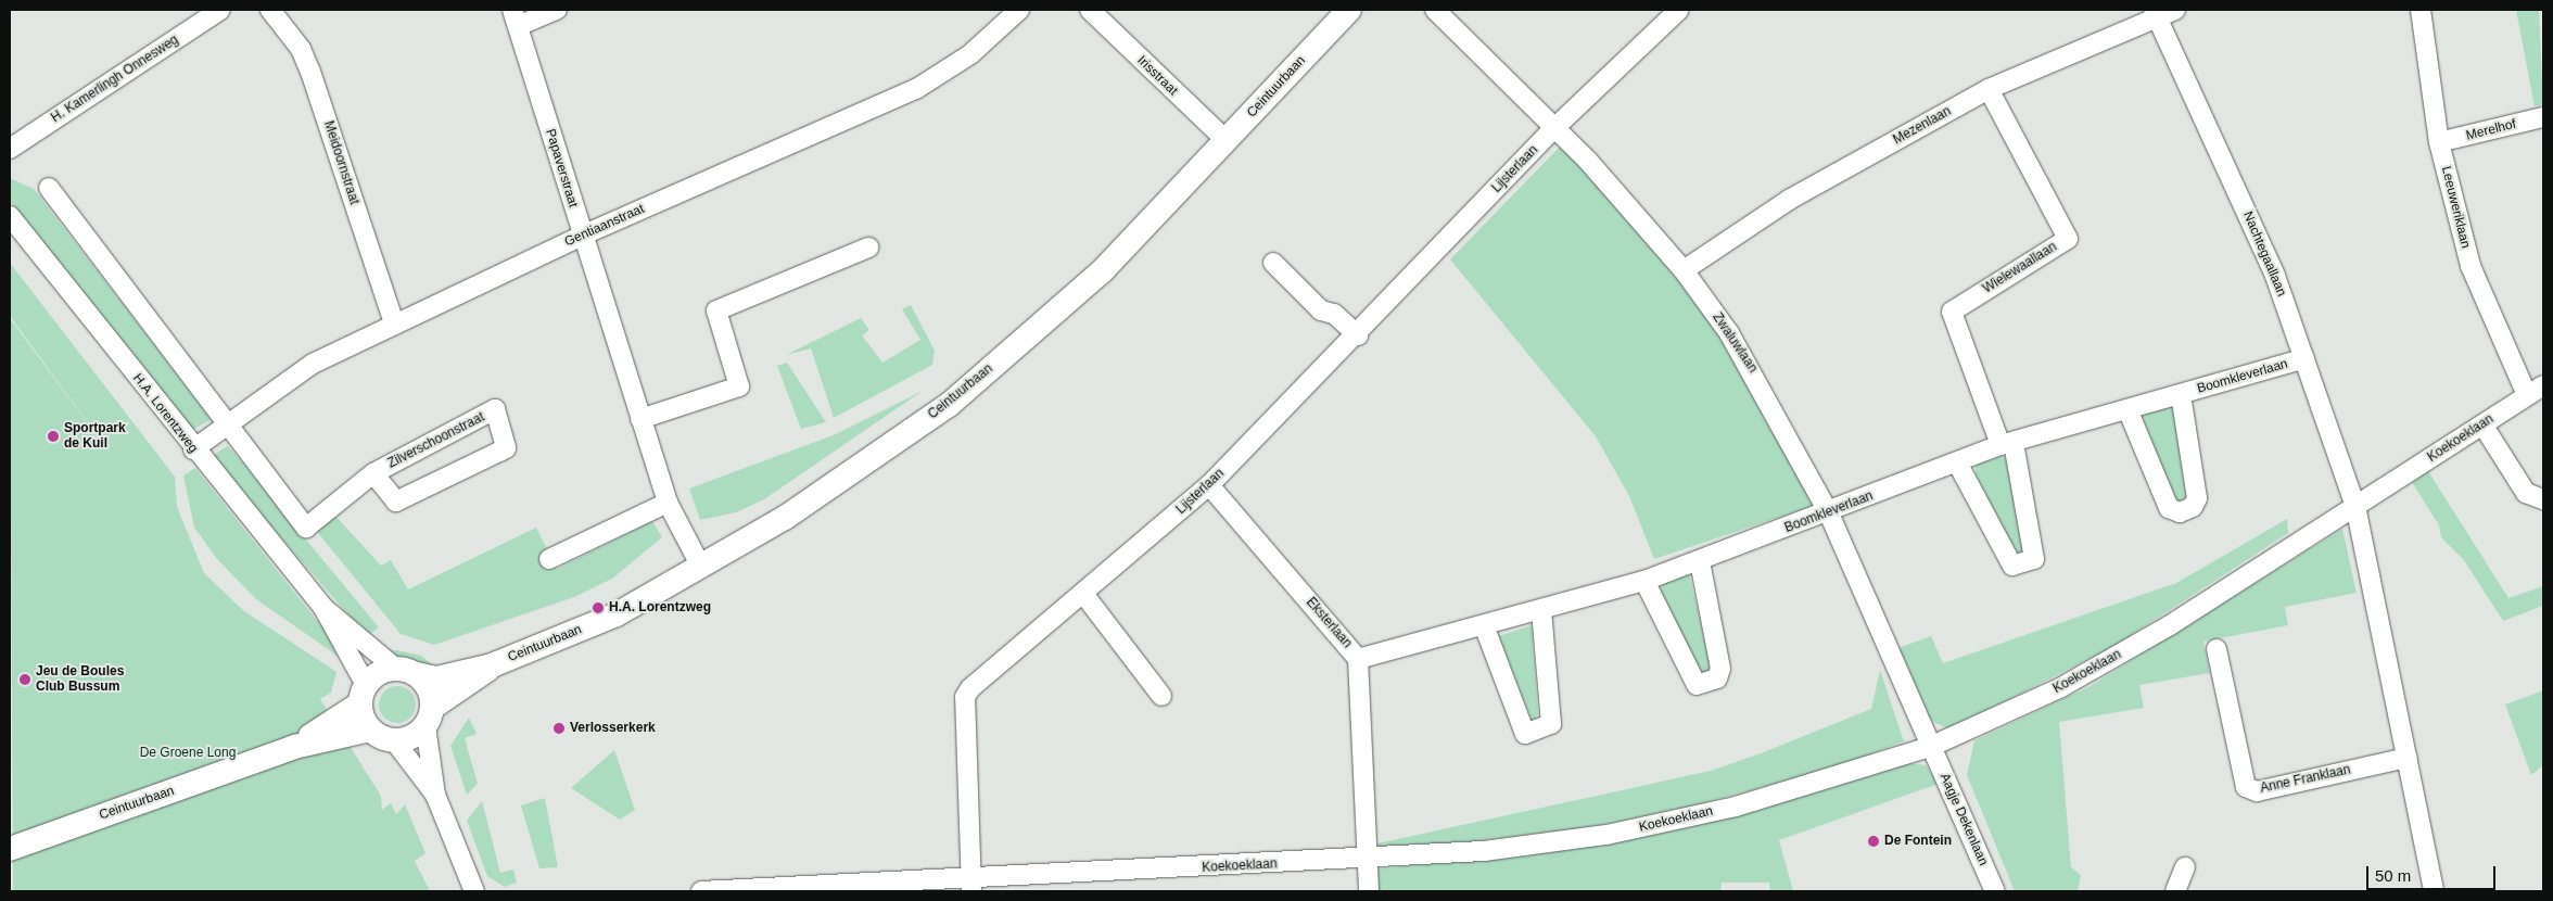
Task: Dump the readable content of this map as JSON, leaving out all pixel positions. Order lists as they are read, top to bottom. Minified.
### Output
{"streets":{"main road":["Ceintuurbaan"],"street":["Irisstraat","H. Kamerlingh Onnesweg","Mezenlaan","Merelhof","Meidoornstraat","Papaverstraat","Lijsterlaan","Leeuweriklaan","Gentiaanstraat","Nachtegaallaan","Wielewaallaan","Zwaluwlaan","Boomkleverlaan","H.A. Lorentzweg","Koekoeklaan","Zilverschoonstraat","Eksterlaan","Anne Franklaan","Aagje Dekenlaan"]},"crossings":[["Irisstraat","Ceintuurbaan"],["Ceintuurbaan","Papaverstraat"],["Ceintuurbaan","H.A. Lorentzweg"],["Mezenlaan","Nachtegaallaan"],["Mezenlaan","Wielewaallaan"],["Mezenlaan","Zwaluwlaan"],["Merelhof","Leeuweriklaan"],["Meidoornstraat","Gentiaanstraat"],["Papaverstraat","Gentiaanstraat"],["Lijsterlaan","Zwaluwlaan"],["Lijsterlaan","Koekoeklaan"],["Lijsterlaan","Eksterlaan"],["Leeuweriklaan","Koekoeklaan"],["Gentiaanstraat","H.A. Lorentzweg"],["Gentiaanstraat","Zilverschoonstraat"],["Nachtegaallaan","Boomkleverlaan"],["Nachtegaallaan","Koekoeklaan"],["Wielewaallaan","Boomkleverlaan"],["Zwaluwlaan","Boomkleverlaan"],["Zwaluwlaan","Koekoeklaan"],["Zwaluwlaan","Aagje Dekenlaan"],["Boomkleverlaan","Eksterlaan"],["Koekoeklaan","Eksterlaan"],["Koekoeklaan","Aagje Dekenlaan"]],"parks":["De Groene Long"],"places":["Sportpark de Kuil","H.A. Lorentzweg","Jeu de Boules Club Bussum","Verlosserkerk","De Fontein"],"scale_bar":"50 m"}
